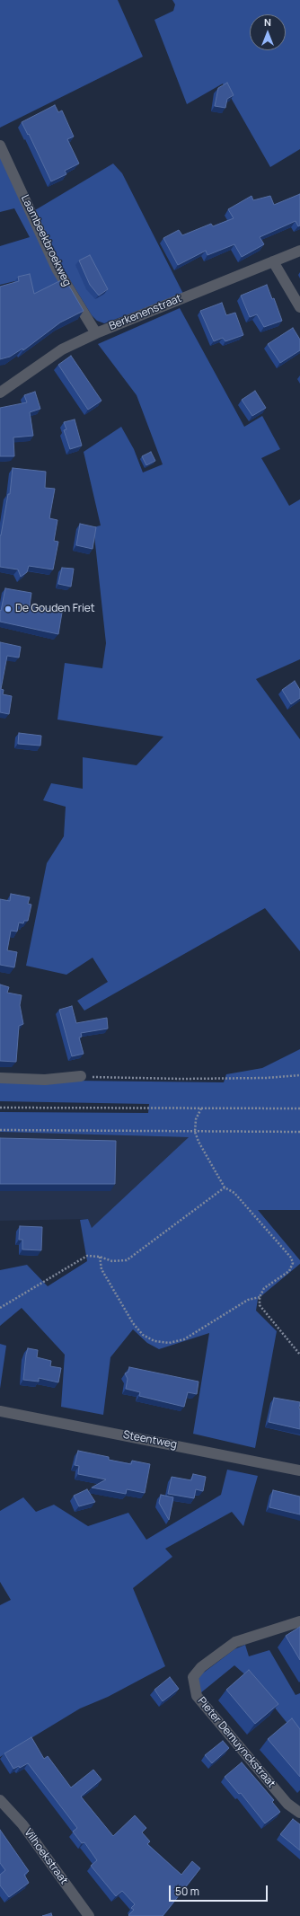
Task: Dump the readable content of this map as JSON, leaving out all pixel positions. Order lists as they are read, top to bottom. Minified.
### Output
{"streets":{"street":["Laambeekbroekweg","Berkenenstraat","Steentweg","Pieter Demuynckstraat","Vilhoekstraat"]},"crossings":[["Laambeekbroekweg","Berkenenstraat"]],"places":["De Gouden Friet"],"scale_bar":"50 m","north":"top"}
